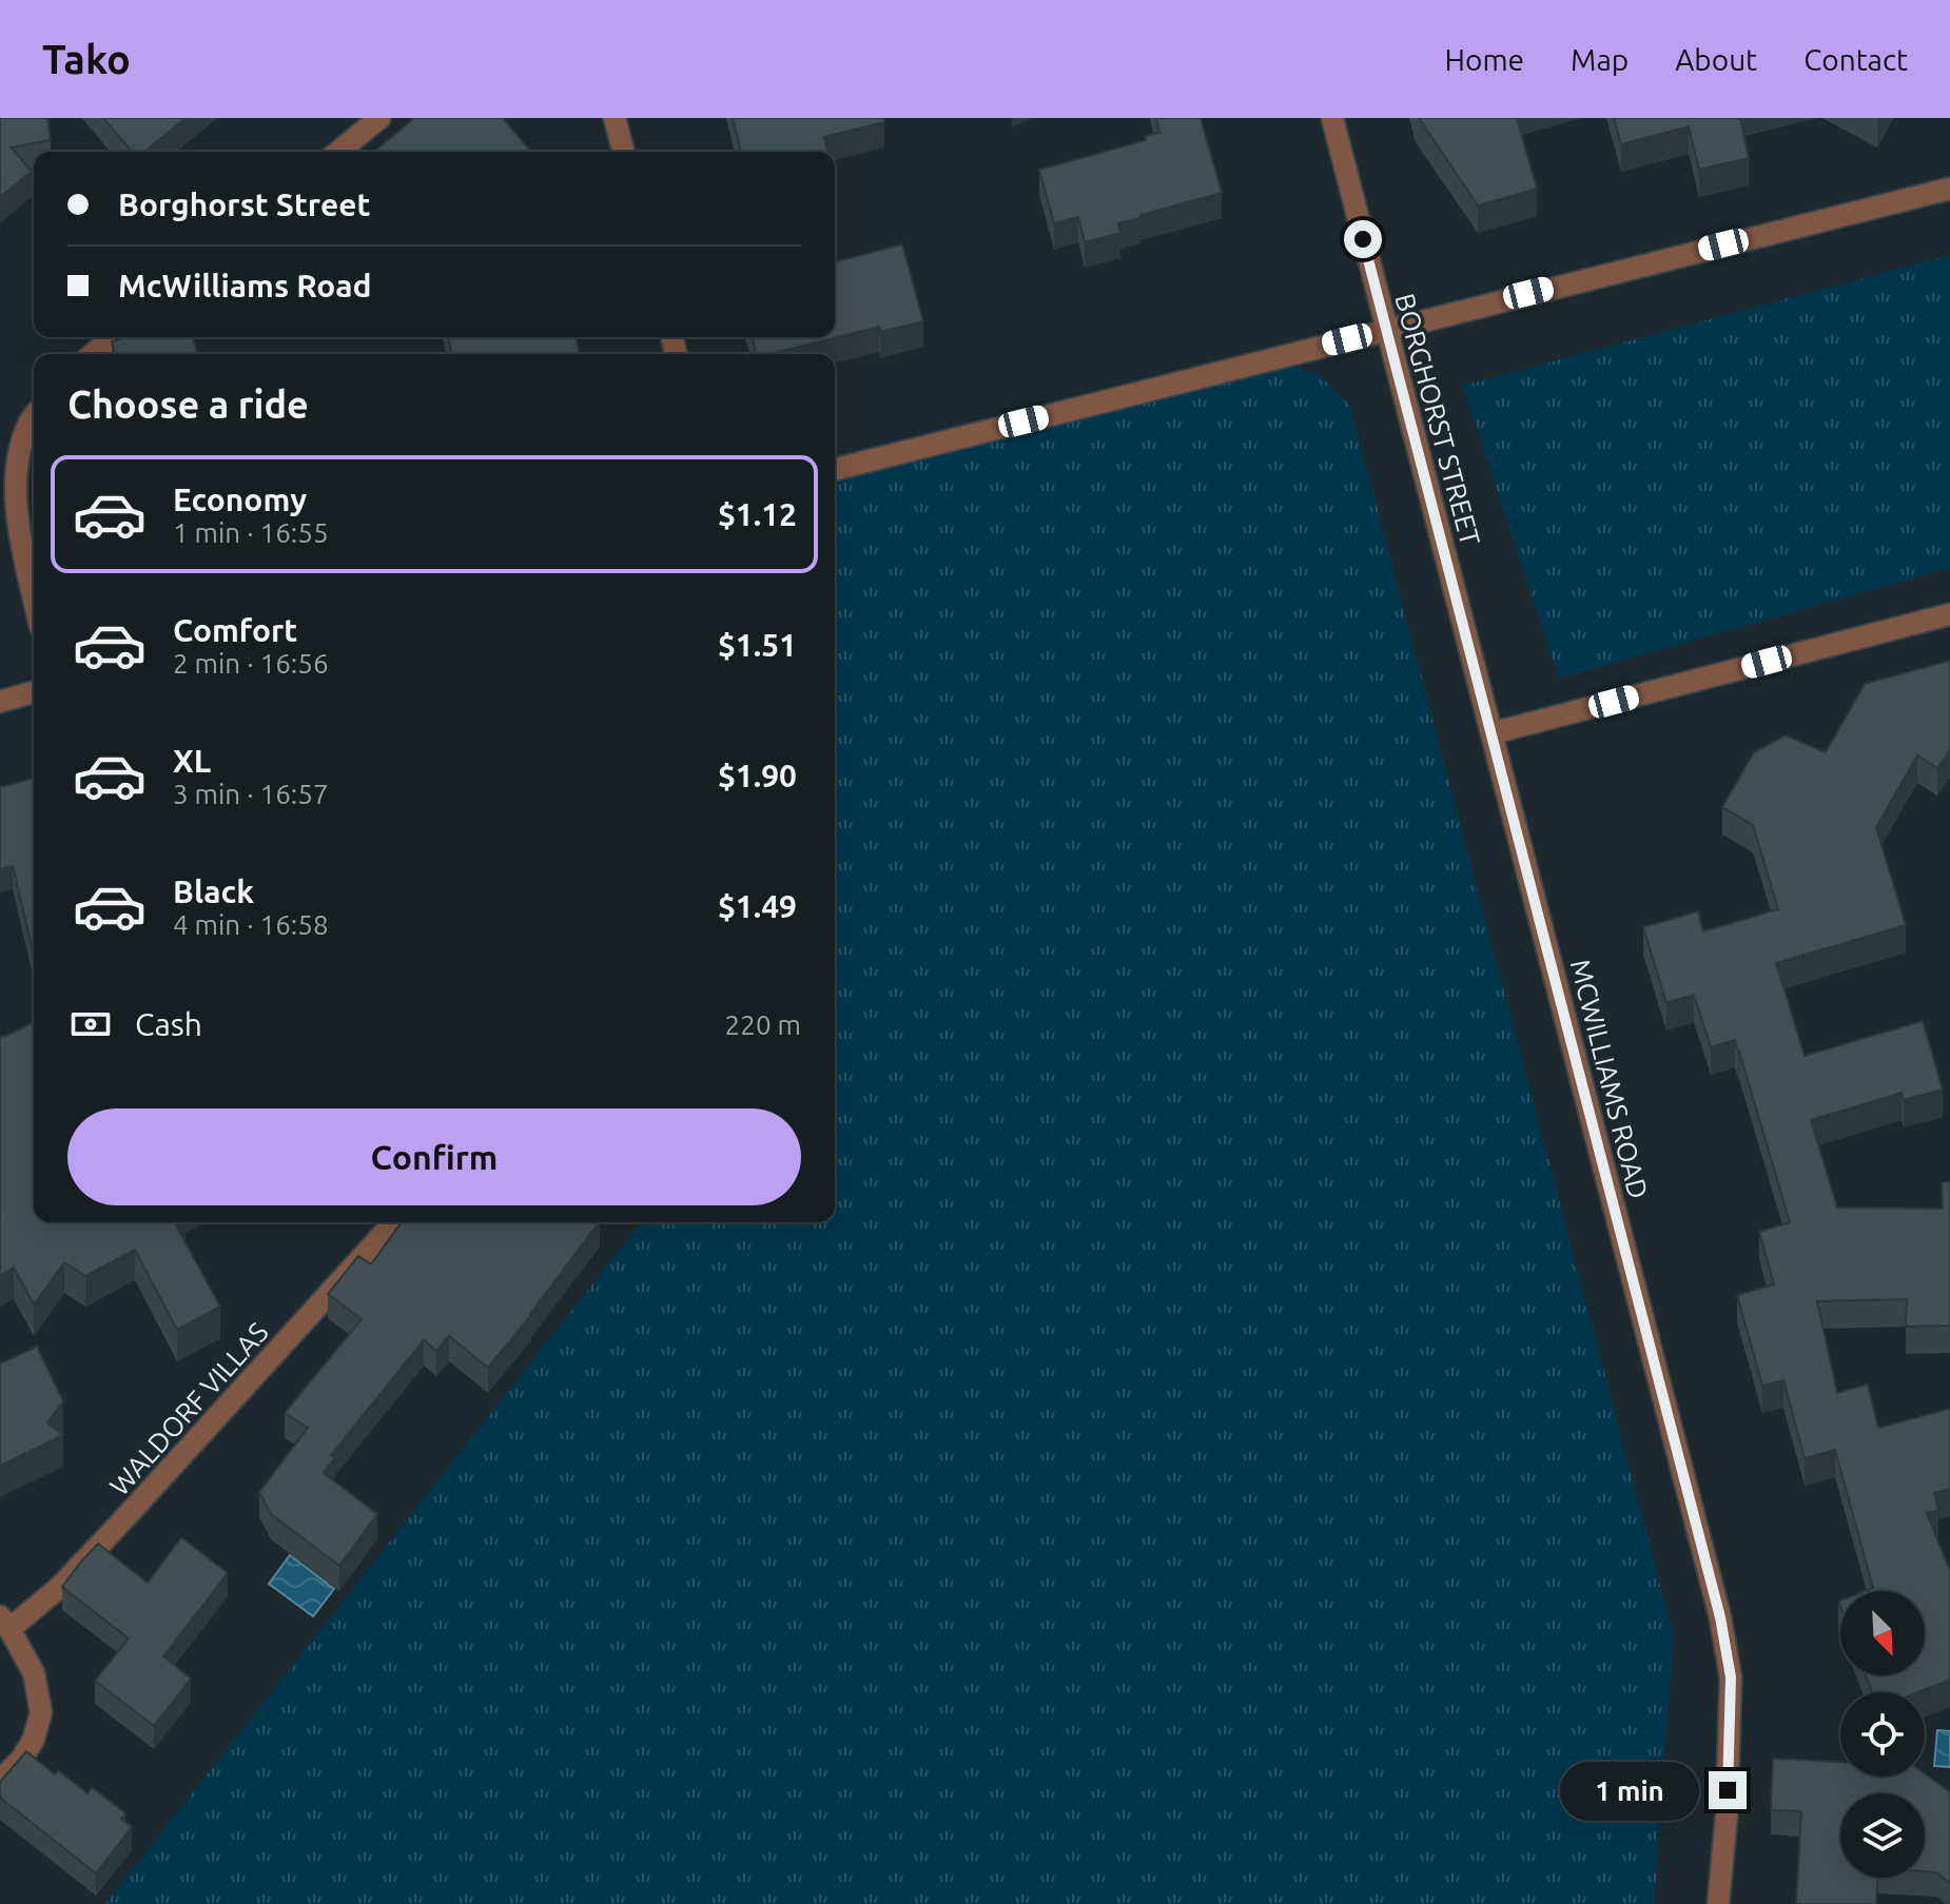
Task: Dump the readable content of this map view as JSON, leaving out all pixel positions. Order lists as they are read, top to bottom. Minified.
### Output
{"streets":{"street":["BORGHORST STREET","MCWILLIAMS ROAD","WALDORF VILLAS"]},"crossings":[["BORGHORST STREET","MCWILLIAMS ROAD"]],"north":"bottom right","page":{"header":"Tako","nav":["Home","Map","About","Contact"],"banner":["Borghorst Street","McWilliams Road"],"heading":"Choose a ride","list":[{"name":"Economy","note":"1 min · 16:55","value":"$1.12"},{"name":"Comfort","note":"2 min · 16:56","value":"$1.51"},{"name":"XL","note":"3 min · 16:57","value":"$1.90"},{"name":"Black","note":"4 min · 16:58","value":"$1.49"}],"pay":["Cash","220 m"],"buttons":"Confirm","bubble":"1 min"}}
